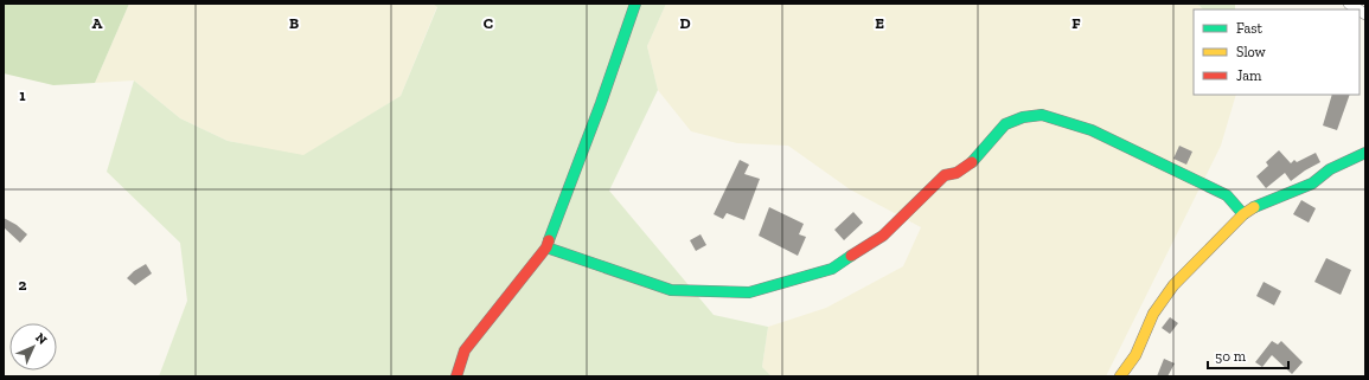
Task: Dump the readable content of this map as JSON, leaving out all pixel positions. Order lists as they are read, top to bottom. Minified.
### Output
{"legend":["Fast","Slow","Jam"],"scale_bar":"50 m","north":"top right","grid":{"columns":["A","B","C","D","E","F"],"rows":["1","2"]}}
